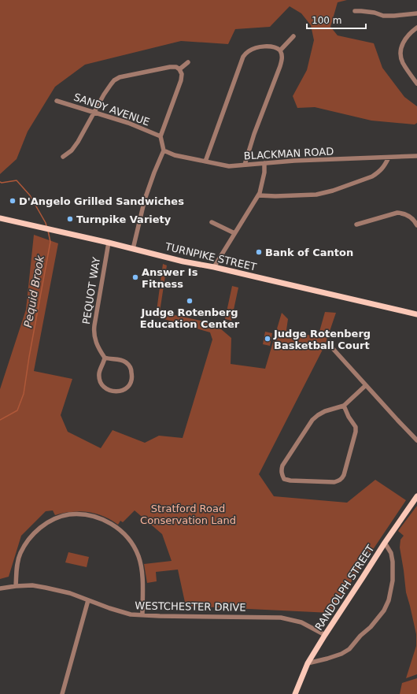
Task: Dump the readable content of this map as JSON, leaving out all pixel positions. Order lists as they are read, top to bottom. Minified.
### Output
{"streets":{"main road":["TURNPIKE STREET","RANDOLPH STREET"],"street":["SANDY AVENUE","BLACKMAN ROAD","PEQUOT WAY","WESTCHESTER DRIVE"]},"crossings":[["TURNPIKE STREET","PEQUOT WAY"],["RANDOLPH STREET","WESTCHESTER DRIVE"]],"water":["Pequid Brook"],"parks":["Stratford Road Conservation Land"],"places":["D'Angelo Grilled Sandwiches","Turnpike Variety","Bank of Canton","Answer Is Fitness","Judge Rotenberg Education Center","Judge Rotenberg Basketball Court"],"scale_bar":"100 m"}
